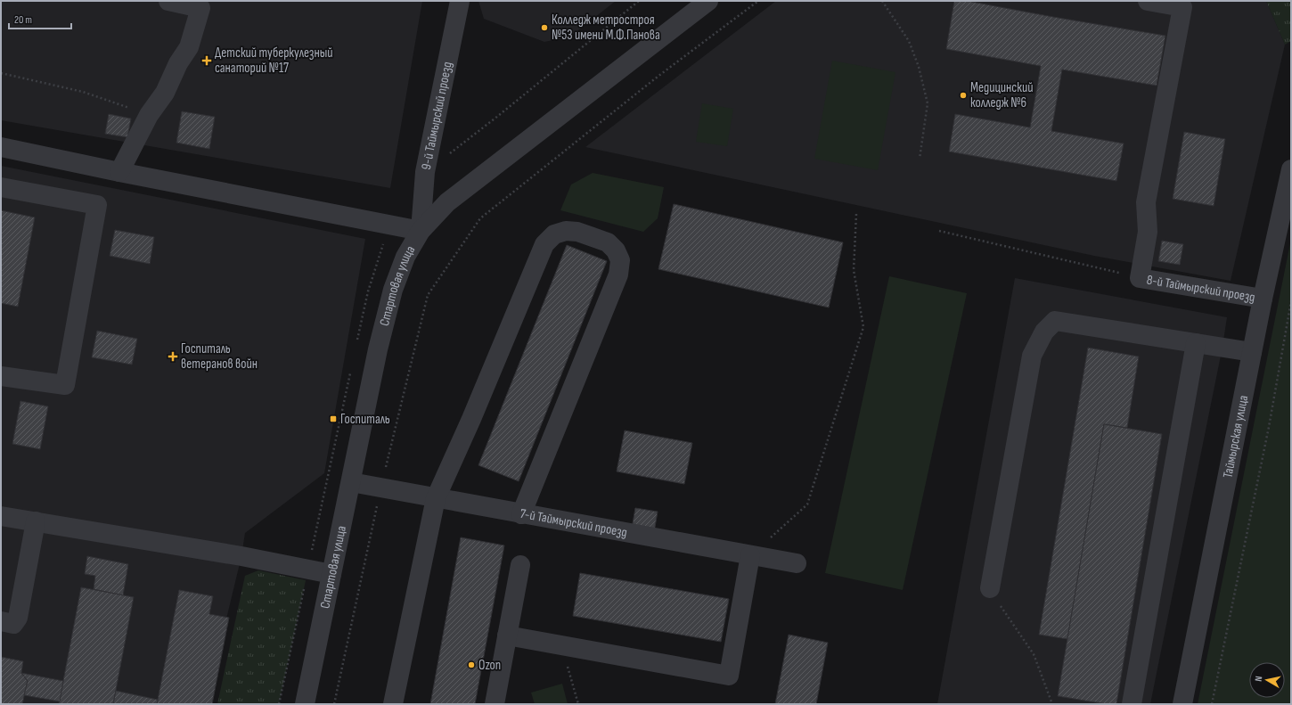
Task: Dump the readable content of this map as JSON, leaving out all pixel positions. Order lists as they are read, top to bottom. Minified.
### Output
{"streets":{"street":["9-й Таймырский проезд","Стартовая улица","8-й Таймырский проезд","Таймырская улица","7-й Таймырский проезд"]},"crossings":[["9-й Таймырский проезд","Стартовая улица"],["Стартовая улица","7-й Таймырский проезд"],["8-й Таймырский проезд","Таймырская улица"]],"places":{"other":["Колледж метростроя №53 имени М.Ф.Панова","Медицинский колледж №6","Ozon"],"health":["Детский туберкулезный санаторий №17","Госпиталь ветеранов войн"],"transit":["Госпиталь"]},"scale_bar":"20 m","north":"left"}
